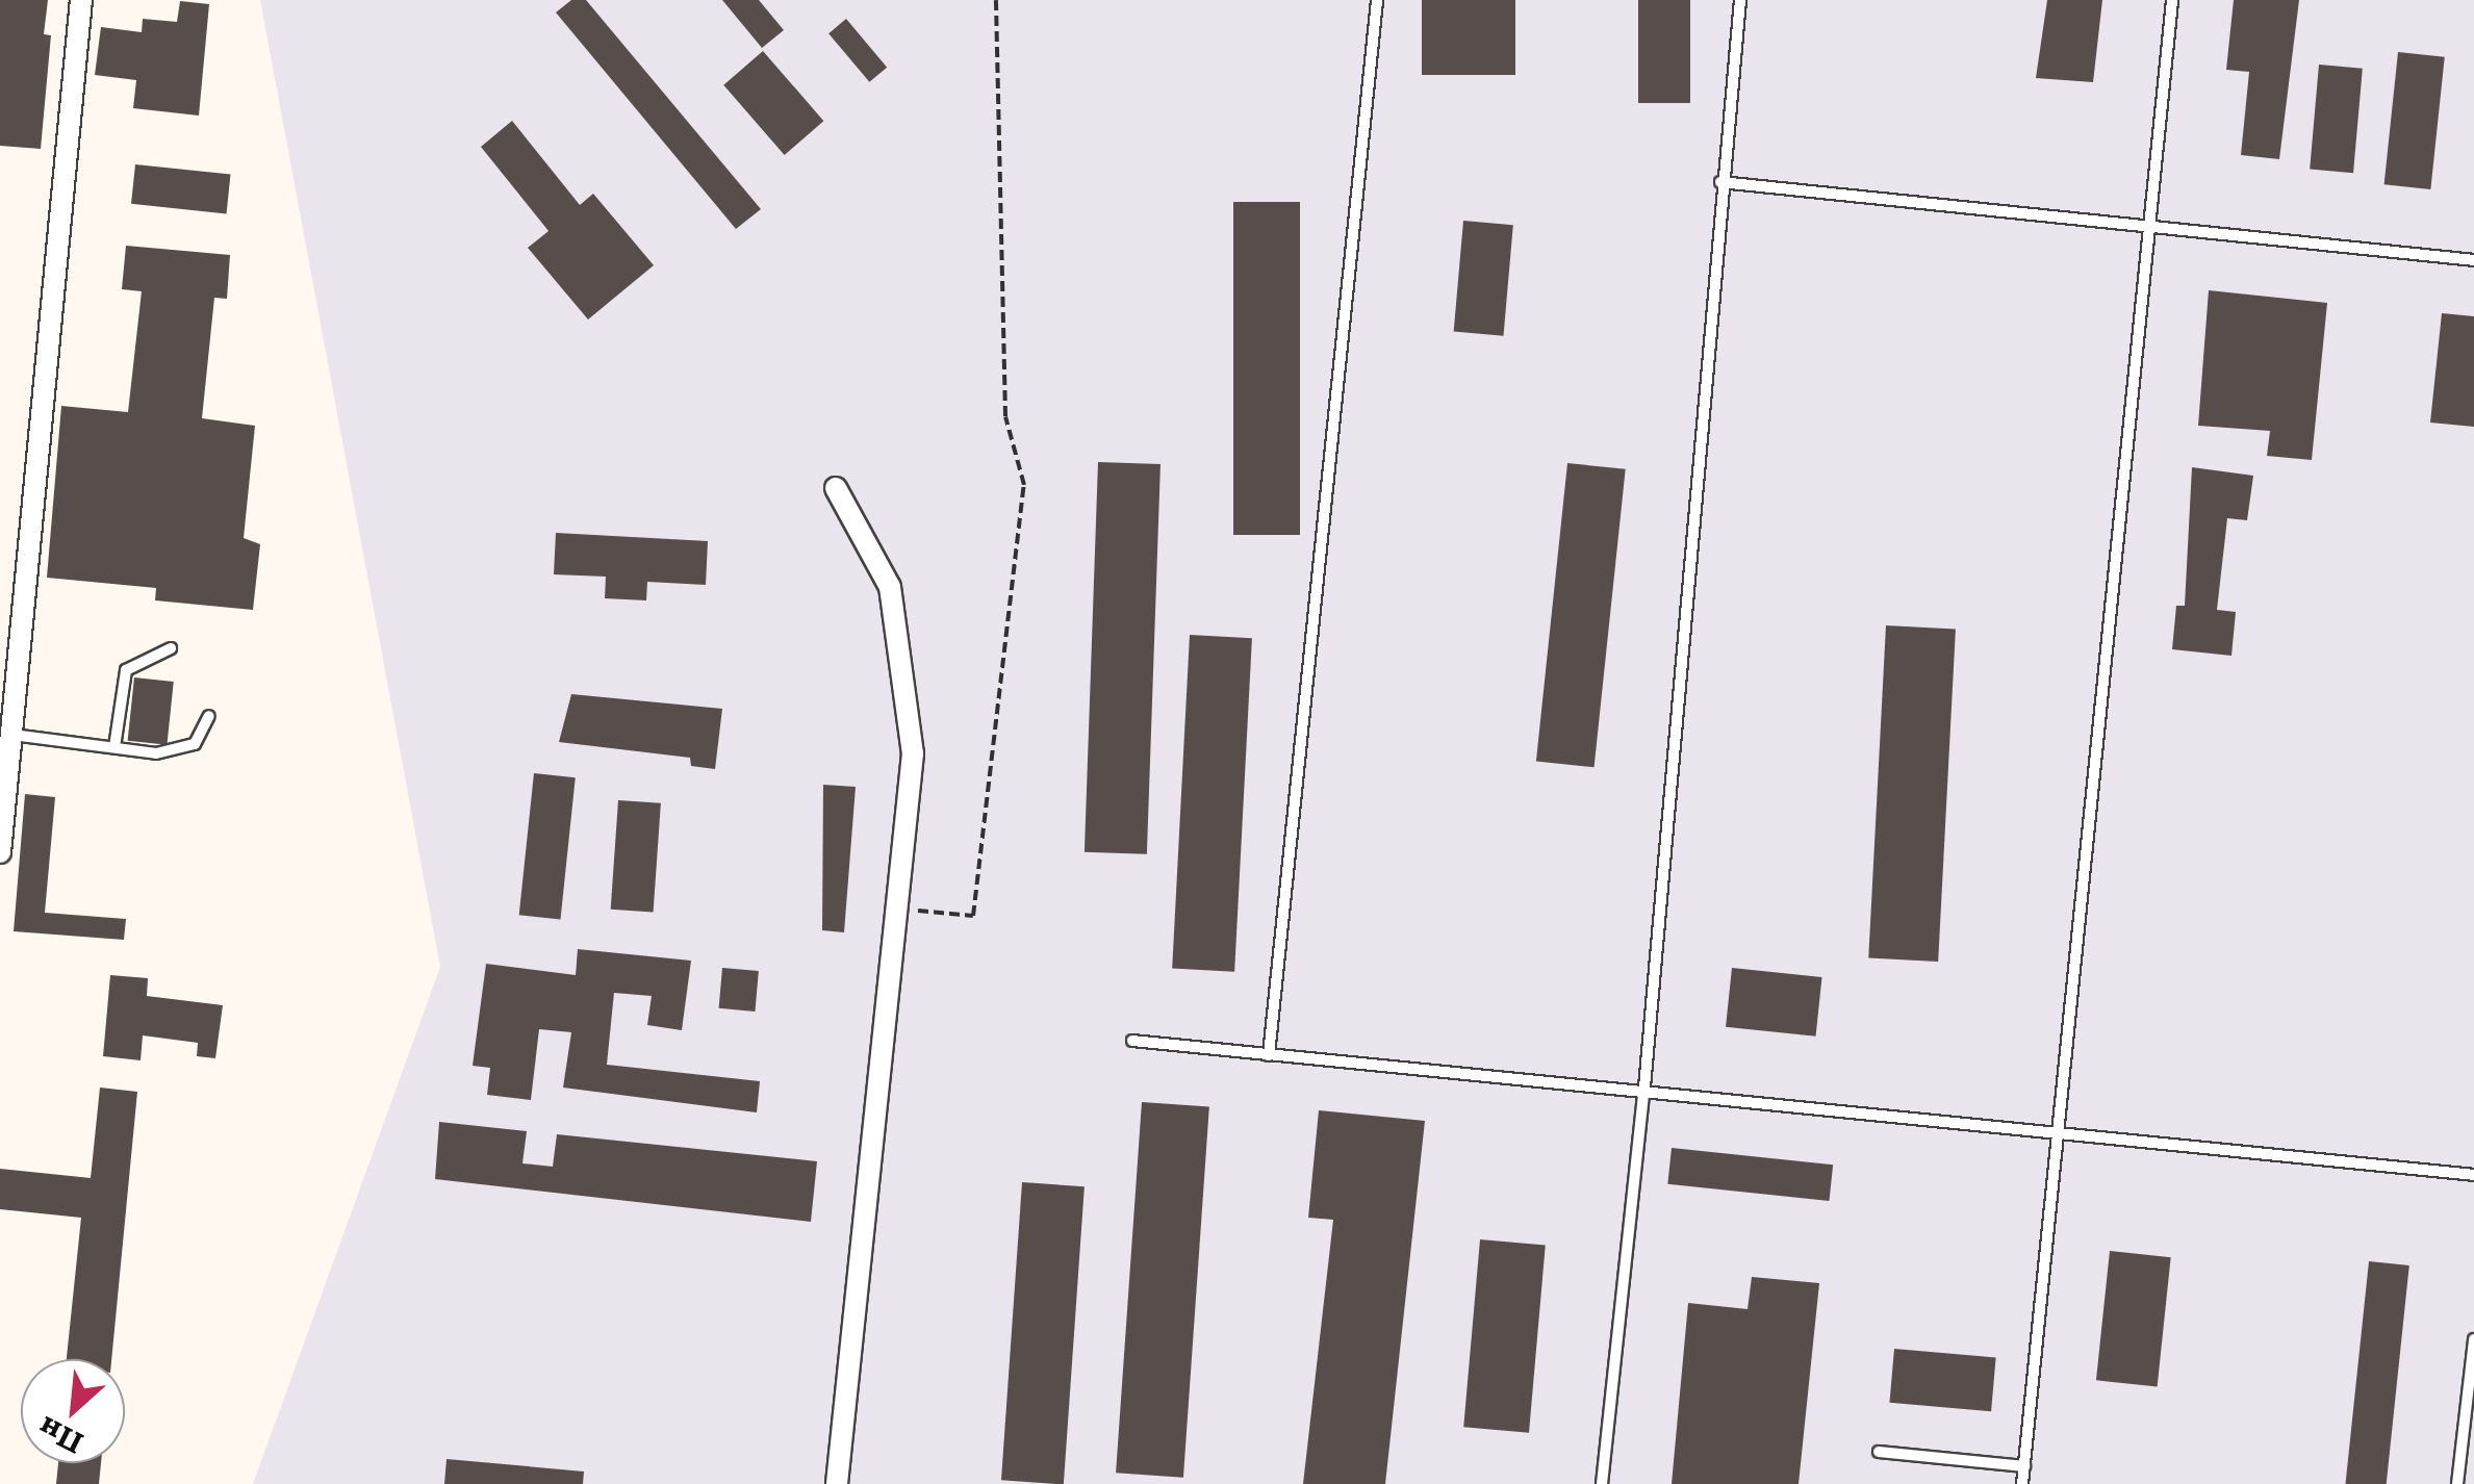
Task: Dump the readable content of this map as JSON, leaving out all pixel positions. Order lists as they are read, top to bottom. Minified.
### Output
{"north":"bottom left"}
